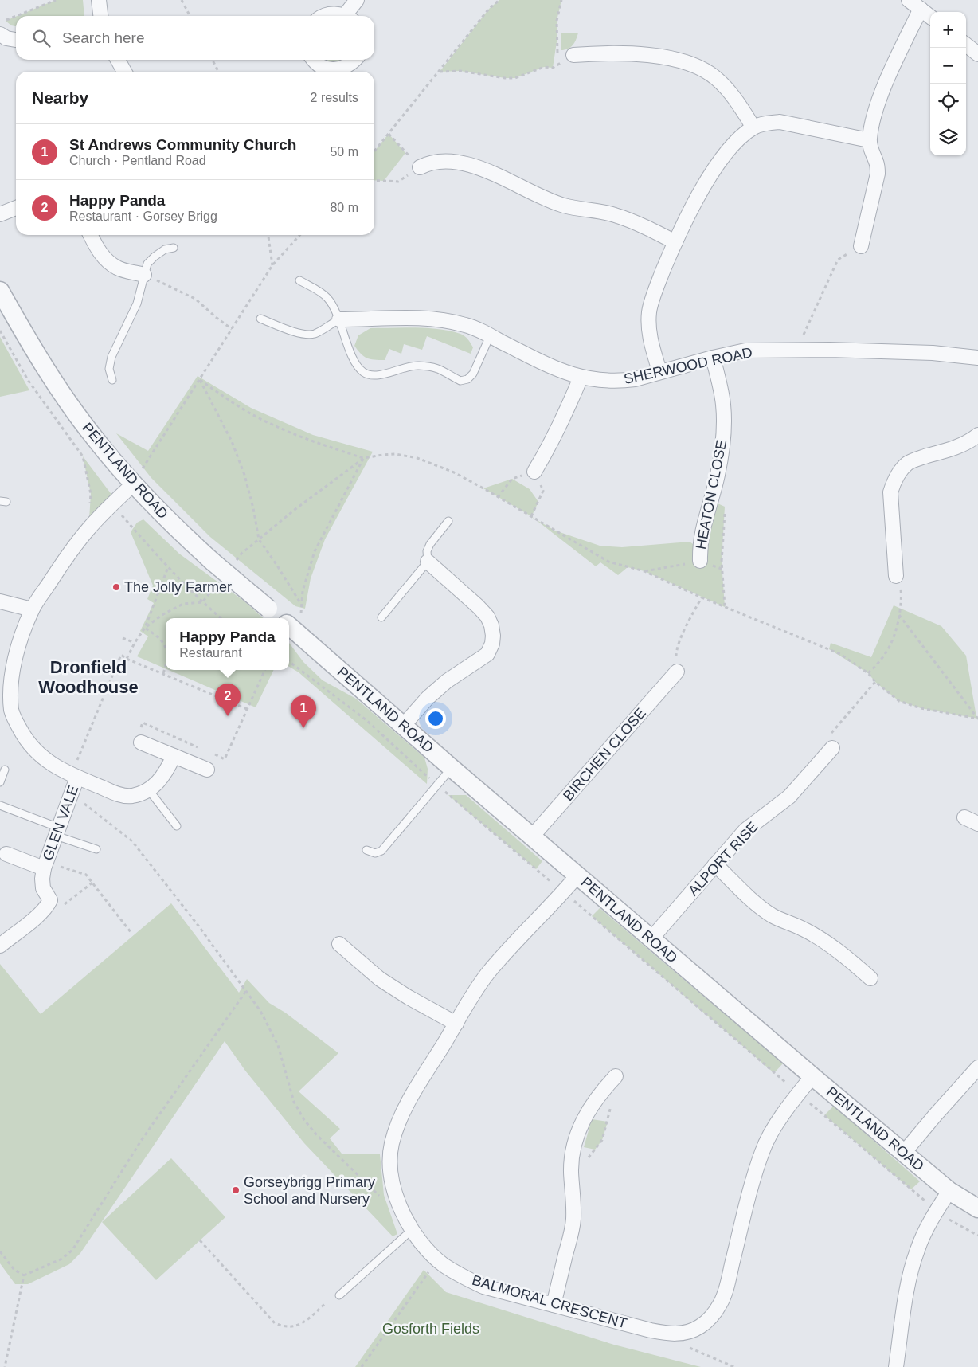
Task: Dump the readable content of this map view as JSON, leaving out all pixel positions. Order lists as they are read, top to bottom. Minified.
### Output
{"streets":{"street":["SHERWOOD ROAD","PENTLAND ROAD","HEATON CLOSE","BIRCHEN CLOSE","GLEN VALE","ALPORT RISE","BALMORAL CRESCENT"]},"crossings":[["SHERWOOD ROAD","HEATON CLOSE"],["PENTLAND ROAD","BIRCHEN CLOSE"],["PENTLAND ROAD","ALPORT RISE"],["PENTLAND ROAD","BALMORAL CRESCENT"]],"districts":["Dronfield Woodhouse"],"parks":["Gosforth Fields"],"places":["The Jolly Farmer","Gorseybrigg Primary School and Nursery"],"page":{"map_buttons":["+","−"],"search":"Search here","heading":["Nearby","2 results"],"list":[{"mark":"1","name":"St Andrews Community Church","note":"Church · Pentland Road","value":"50 m"},{"mark":"2","name":"Happy Panda","note":"Restaurant · Gorsey Brigg","value":"80 m"}],"popup":["Happy Panda","Restaurant"],"pins":["2","1"]}}
